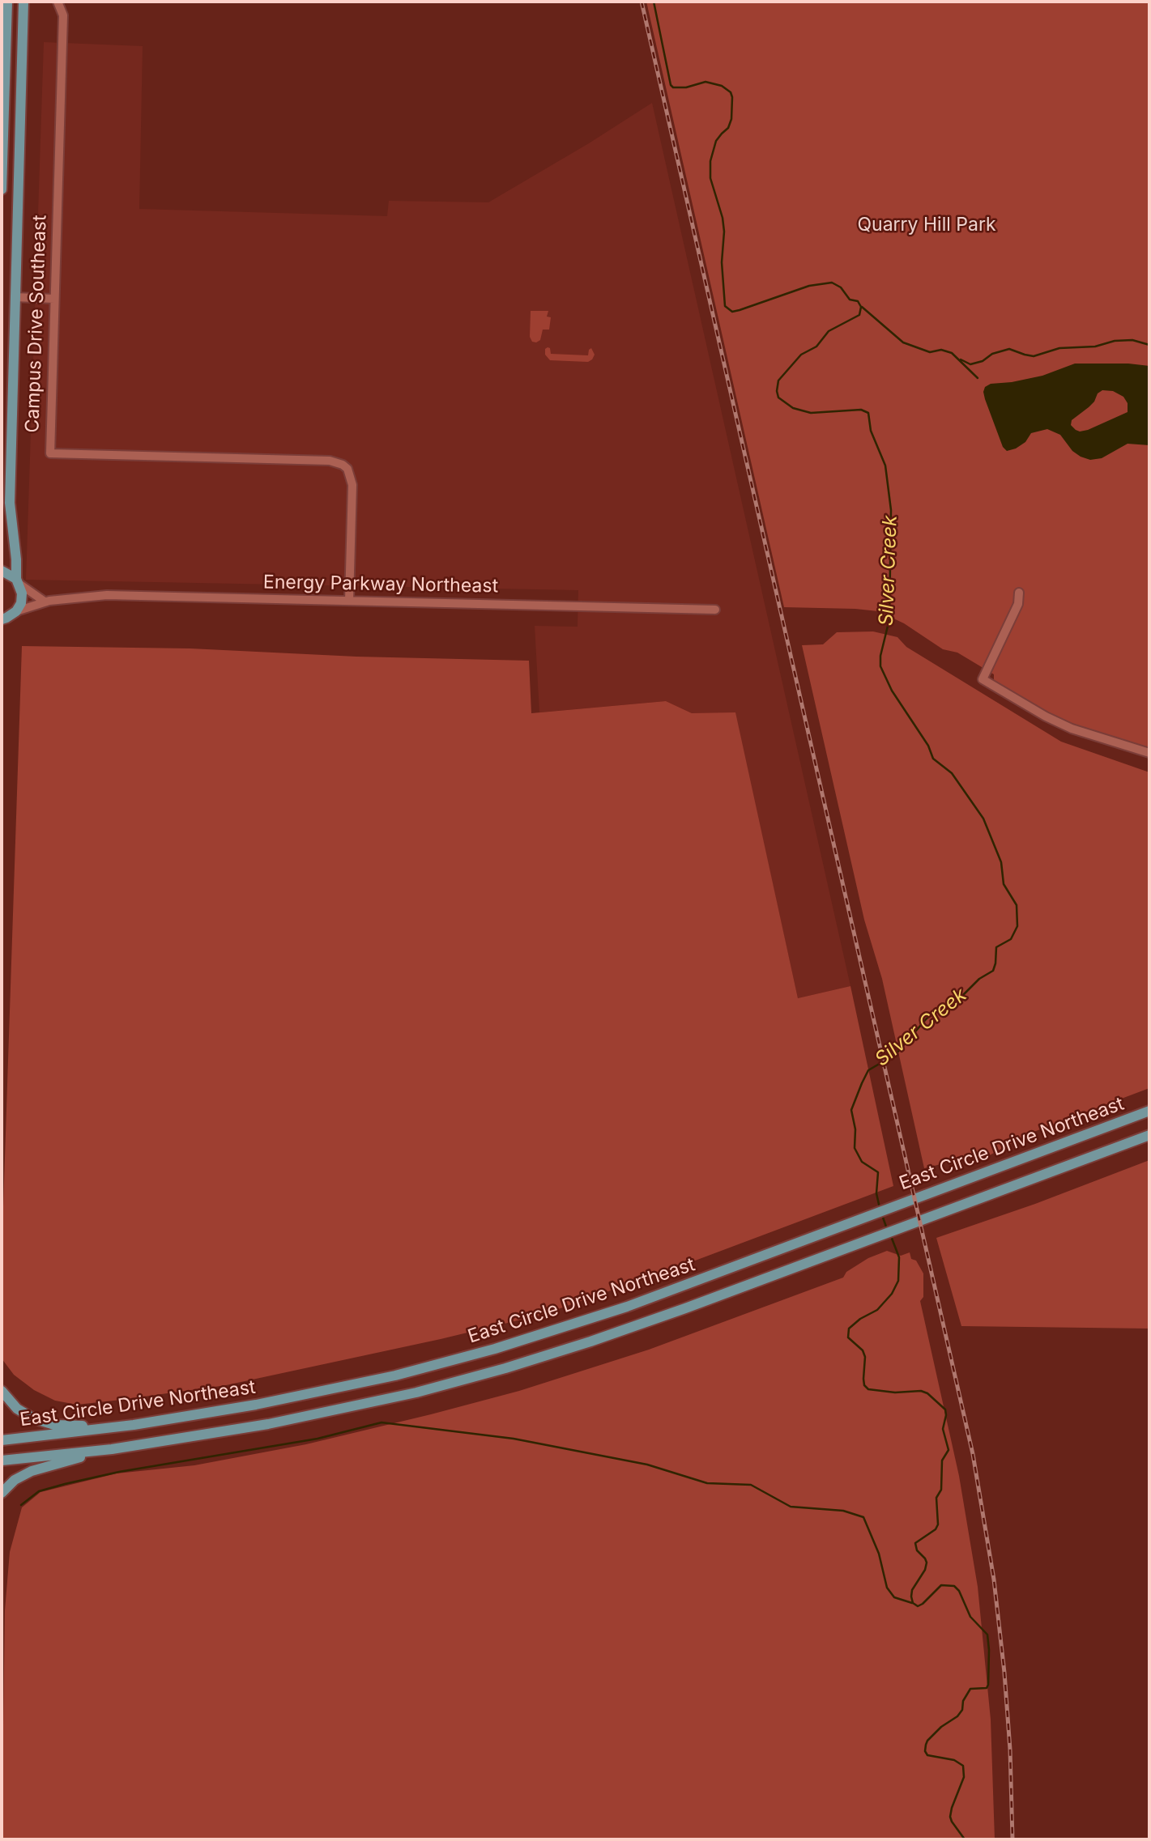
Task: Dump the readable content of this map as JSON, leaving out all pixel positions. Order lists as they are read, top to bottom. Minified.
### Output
{"streets":{"main road":["East Circle Drive Northeast"],"street":["Campus Drive Southeast","Energy Parkway Northeast"]},"crossings":[["Campus Drive Southeast","Energy Parkway Northeast"]],"water":["Silver Creek"],"parks":["Quarry Hill Park"]}
